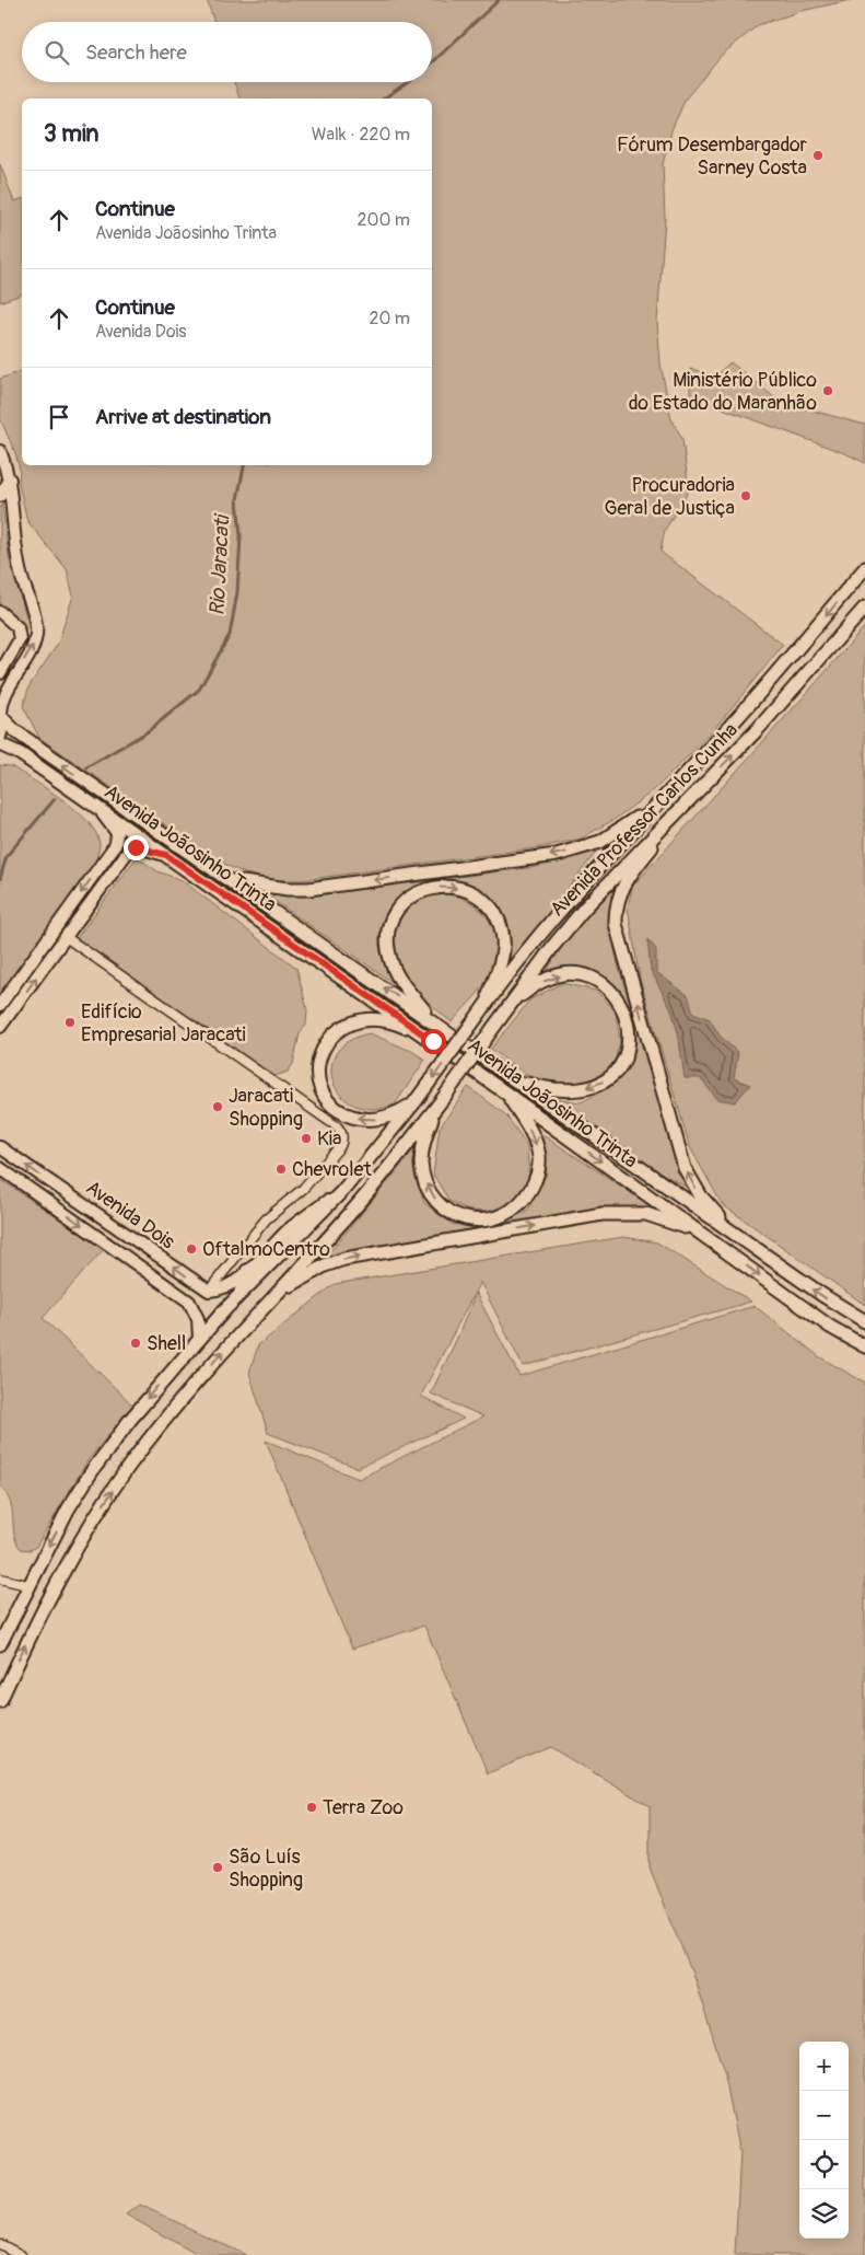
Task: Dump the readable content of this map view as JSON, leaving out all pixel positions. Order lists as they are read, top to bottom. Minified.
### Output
{"streets":{"main road":["Avenida Professor Carlos Cunha","Avenida Joãosinho Trinta","Avenida Dois"]},"crossings":[["Avenida Professor Carlos Cunha","Avenida Dois"]],"water":["Rio Jaracati"],"places":["Fórum Desembargador Sarney Costa","Ministério Público do Estado do Maranhão","Procuradoria Geral de Justiça","Edifício Empresarial Jaracati","Jaracati Shopping","Kia","Chevrolet","OftalmoCentro","Shell","Terra Zoo","São Luís Shopping"],"page":{"search":"Search here","heading":["3 min","Walk · 220 m"],"list":[["Continue","Avenida Joãosinho Trinta","200 m"],["Continue","Avenida Dois","20 m"],"Arrive at destination"],"map_buttons":["+","−"]}}
